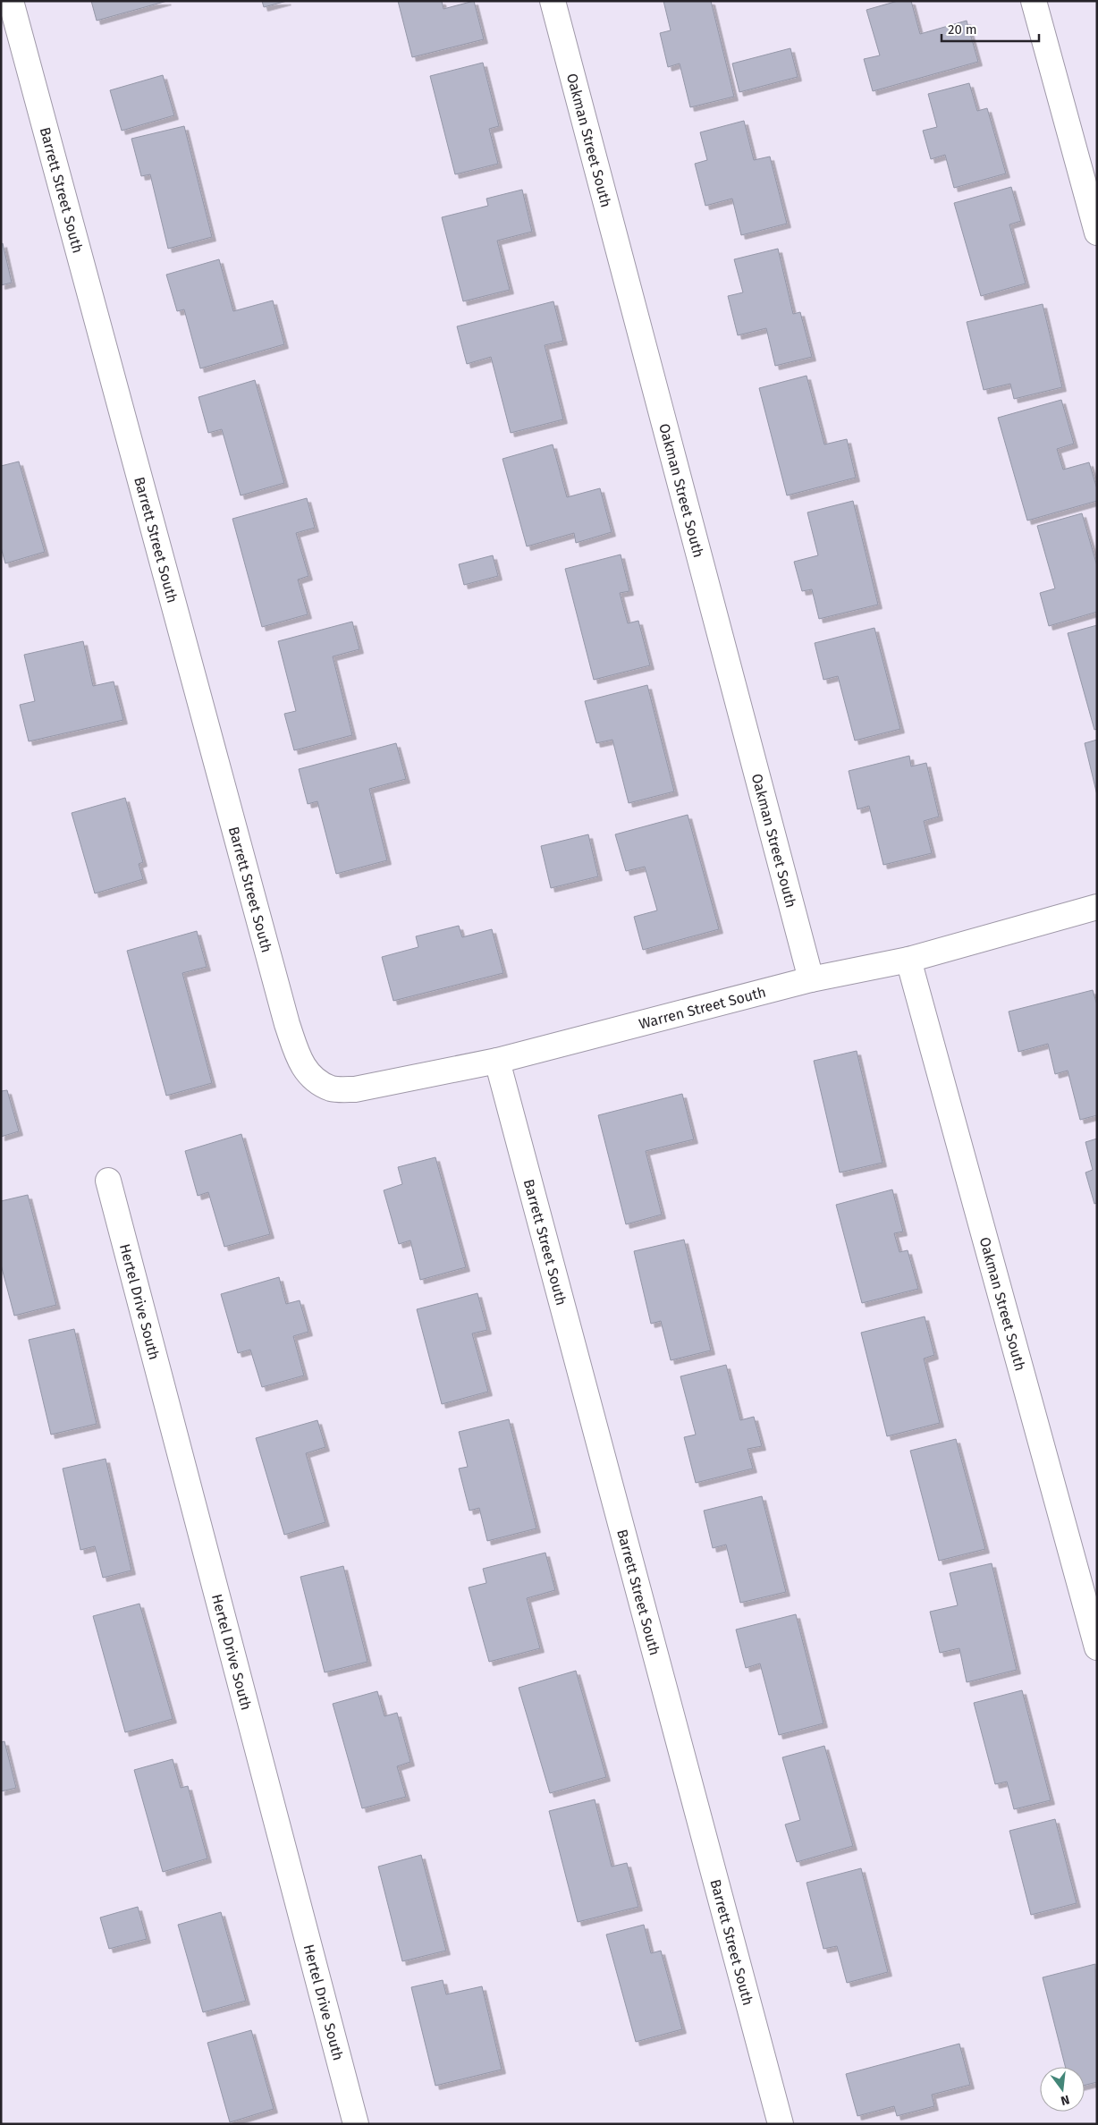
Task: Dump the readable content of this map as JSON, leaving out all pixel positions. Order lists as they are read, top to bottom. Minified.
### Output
{"streets":{"street":["Oakman Street South","Barrett Street South","Warren Street South","Hertel Drive South"]},"crossings":[["Oakman Street South","Warren Street South"],["Barrett Street South","Warren Street South"]],"scale_bar":"20 m","north":"bottom"}
